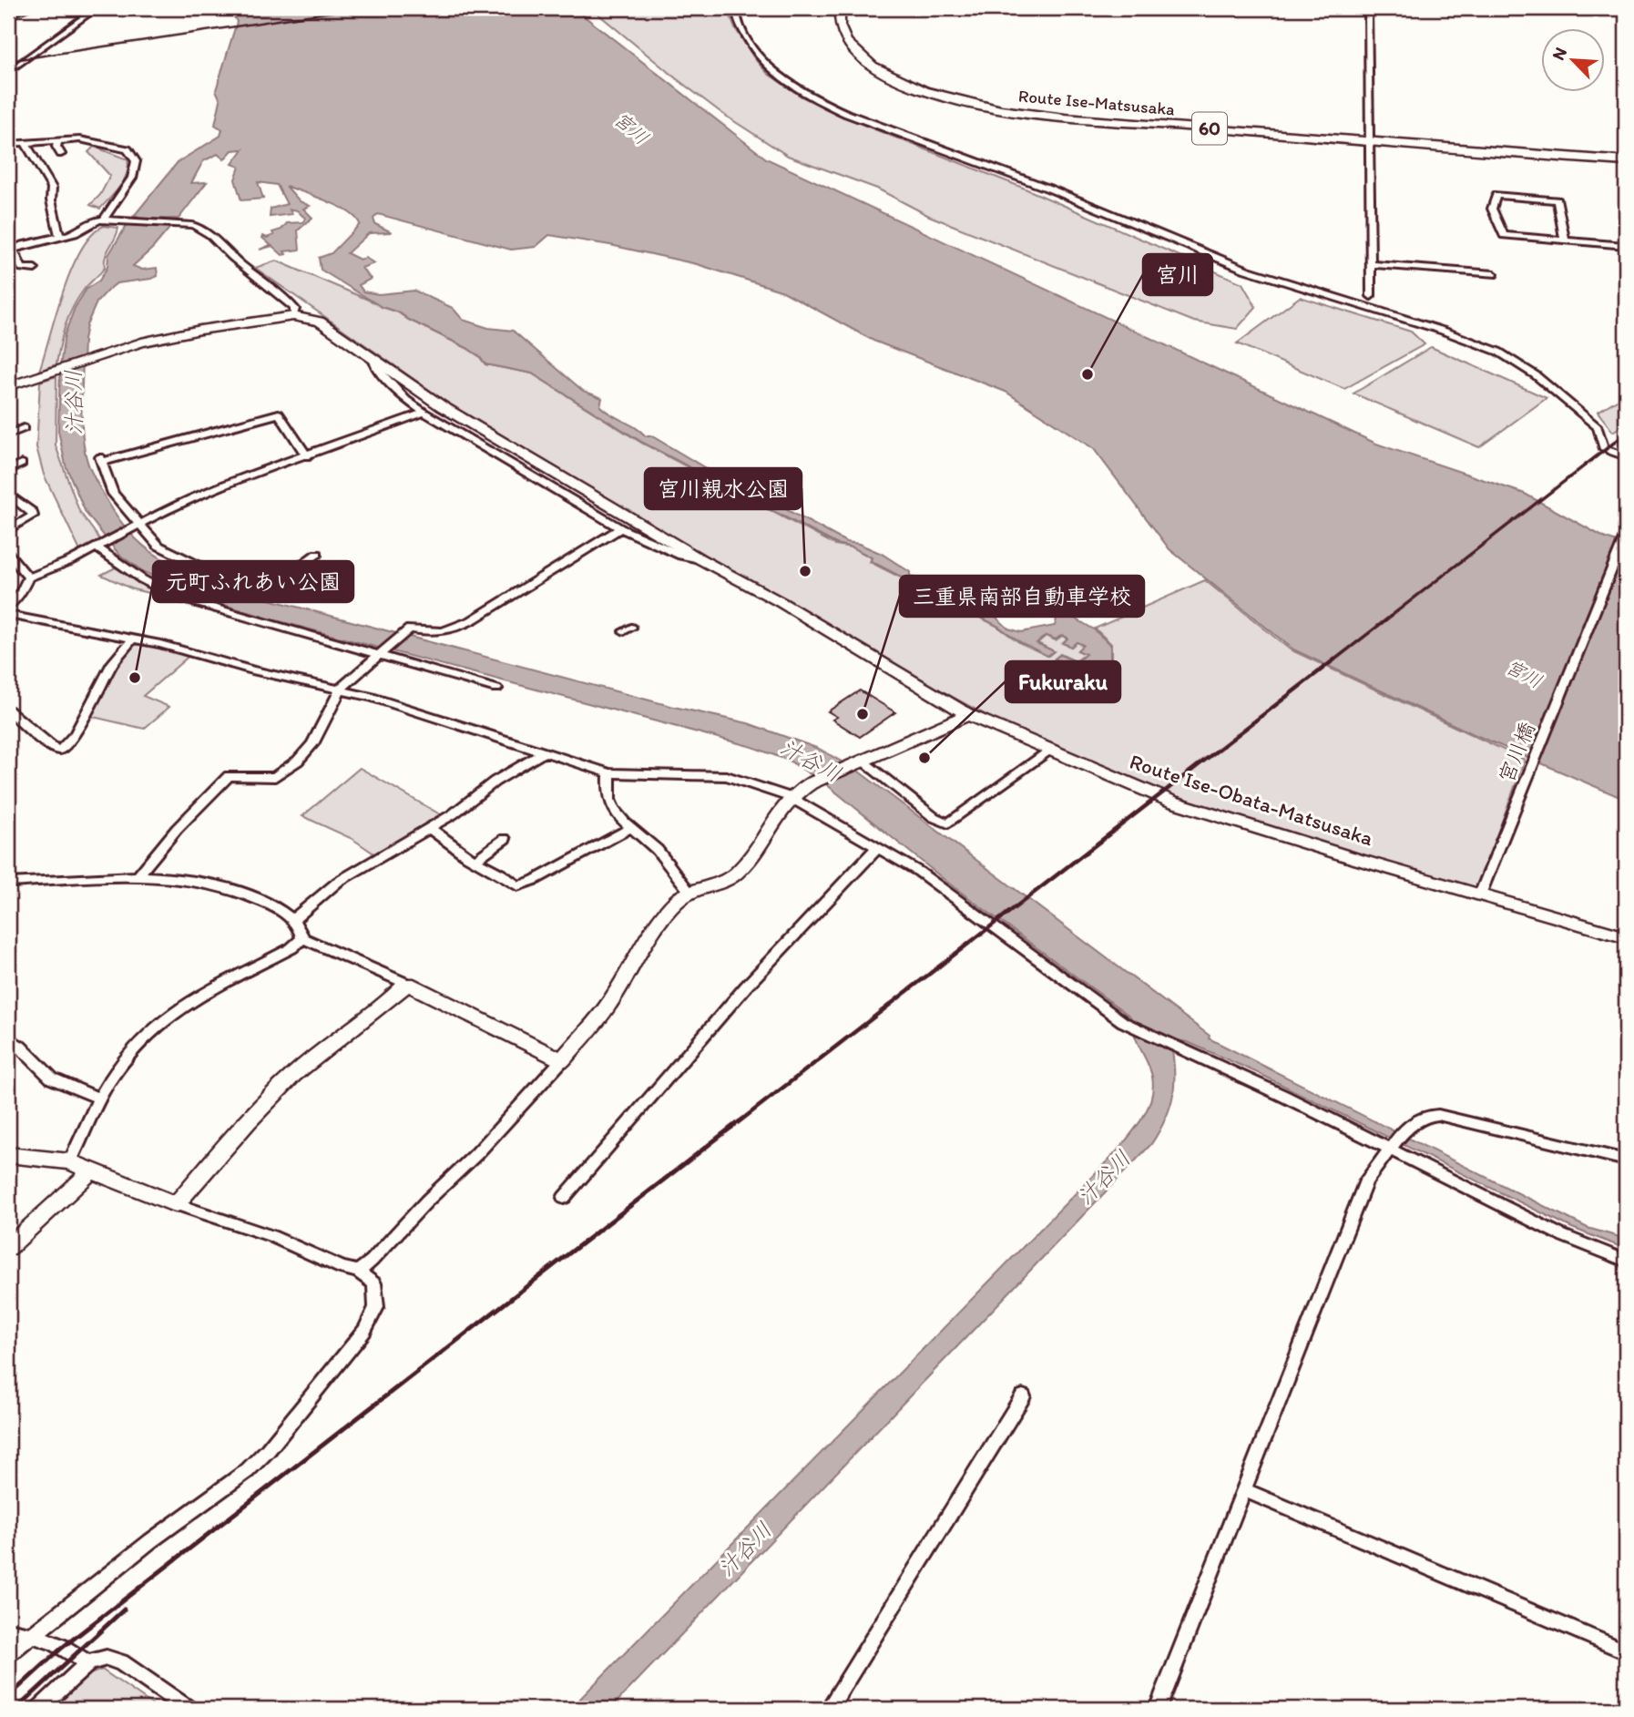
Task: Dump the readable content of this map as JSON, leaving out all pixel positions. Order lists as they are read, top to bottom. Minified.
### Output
{"streets":{"main road":["Route Ise-Matsusaka","60","Route Ise-Obata-Matsusaka"],"street":["宮川橋"]},"crossings":[["宮川橋","Route Ise-Obata-Matsusaka"]],"water":["宮川","汁谷川"],"places":["宮川","宮川親水公園","元町ふれあい公園","三重県南部自動車学校","Fukuraku"],"north":"top left"}
